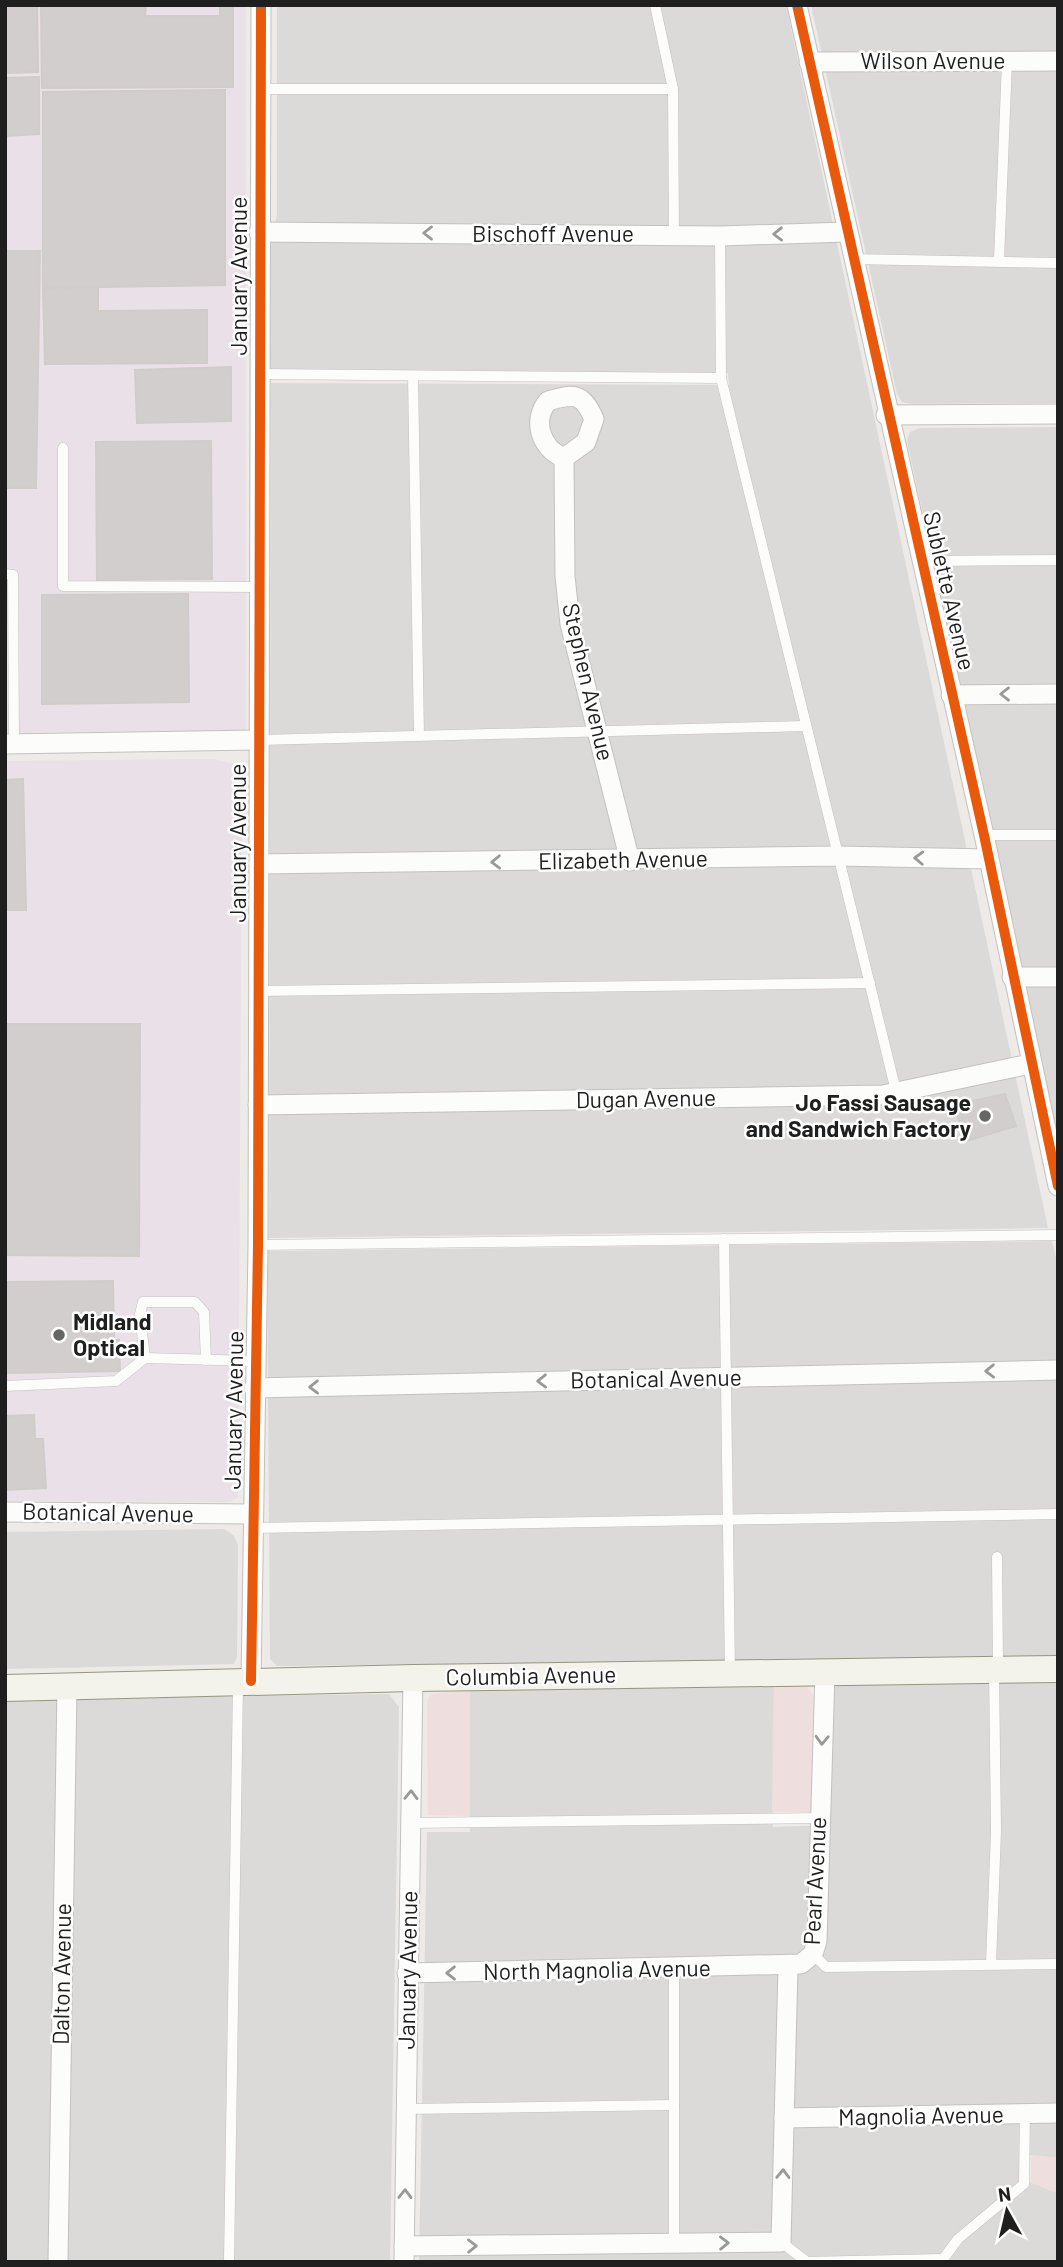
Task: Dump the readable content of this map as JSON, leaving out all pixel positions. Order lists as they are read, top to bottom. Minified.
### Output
{"streets":{"street":["Wilson Avenue","Bischoff Avenue","January Avenue","Sublette Avenue","Stephen Avenue","Elizabeth Avenue","Dugan Avenue","Botanical Avenue","Columbia Avenue","Pearl Avenue","North Magnolia Avenue","Dalton Avenue","Magnolia Avenue"]},"crossings":[["Wilson Avenue","Sublette Avenue"],["Bischoff Avenue","January Avenue"],["Bischoff Avenue","Sublette Avenue"],["January Avenue","Elizabeth Avenue"],["January Avenue","Dugan Avenue"],["January Avenue","Botanical Avenue"],["January Avenue","Columbia Avenue"],["January Avenue","North Magnolia Avenue"],["Sublette Avenue","Elizabeth Avenue"],["Sublette Avenue","Dugan Avenue"],["Stephen Avenue","Elizabeth Avenue"],["Columbia Avenue","Pearl Avenue"],["Columbia Avenue","Dalton Avenue"],["Pearl Avenue","North Magnolia Avenue"],["Pearl Avenue","Magnolia Avenue"]],"one_way":["Bischoff Avenue","Elizabeth Avenue","Botanical Avenue","North Magnolia Avenue"],"places":["Jo Fassi Sausage and Sandwich Factory","Midland Optical"],"north":"top"}
